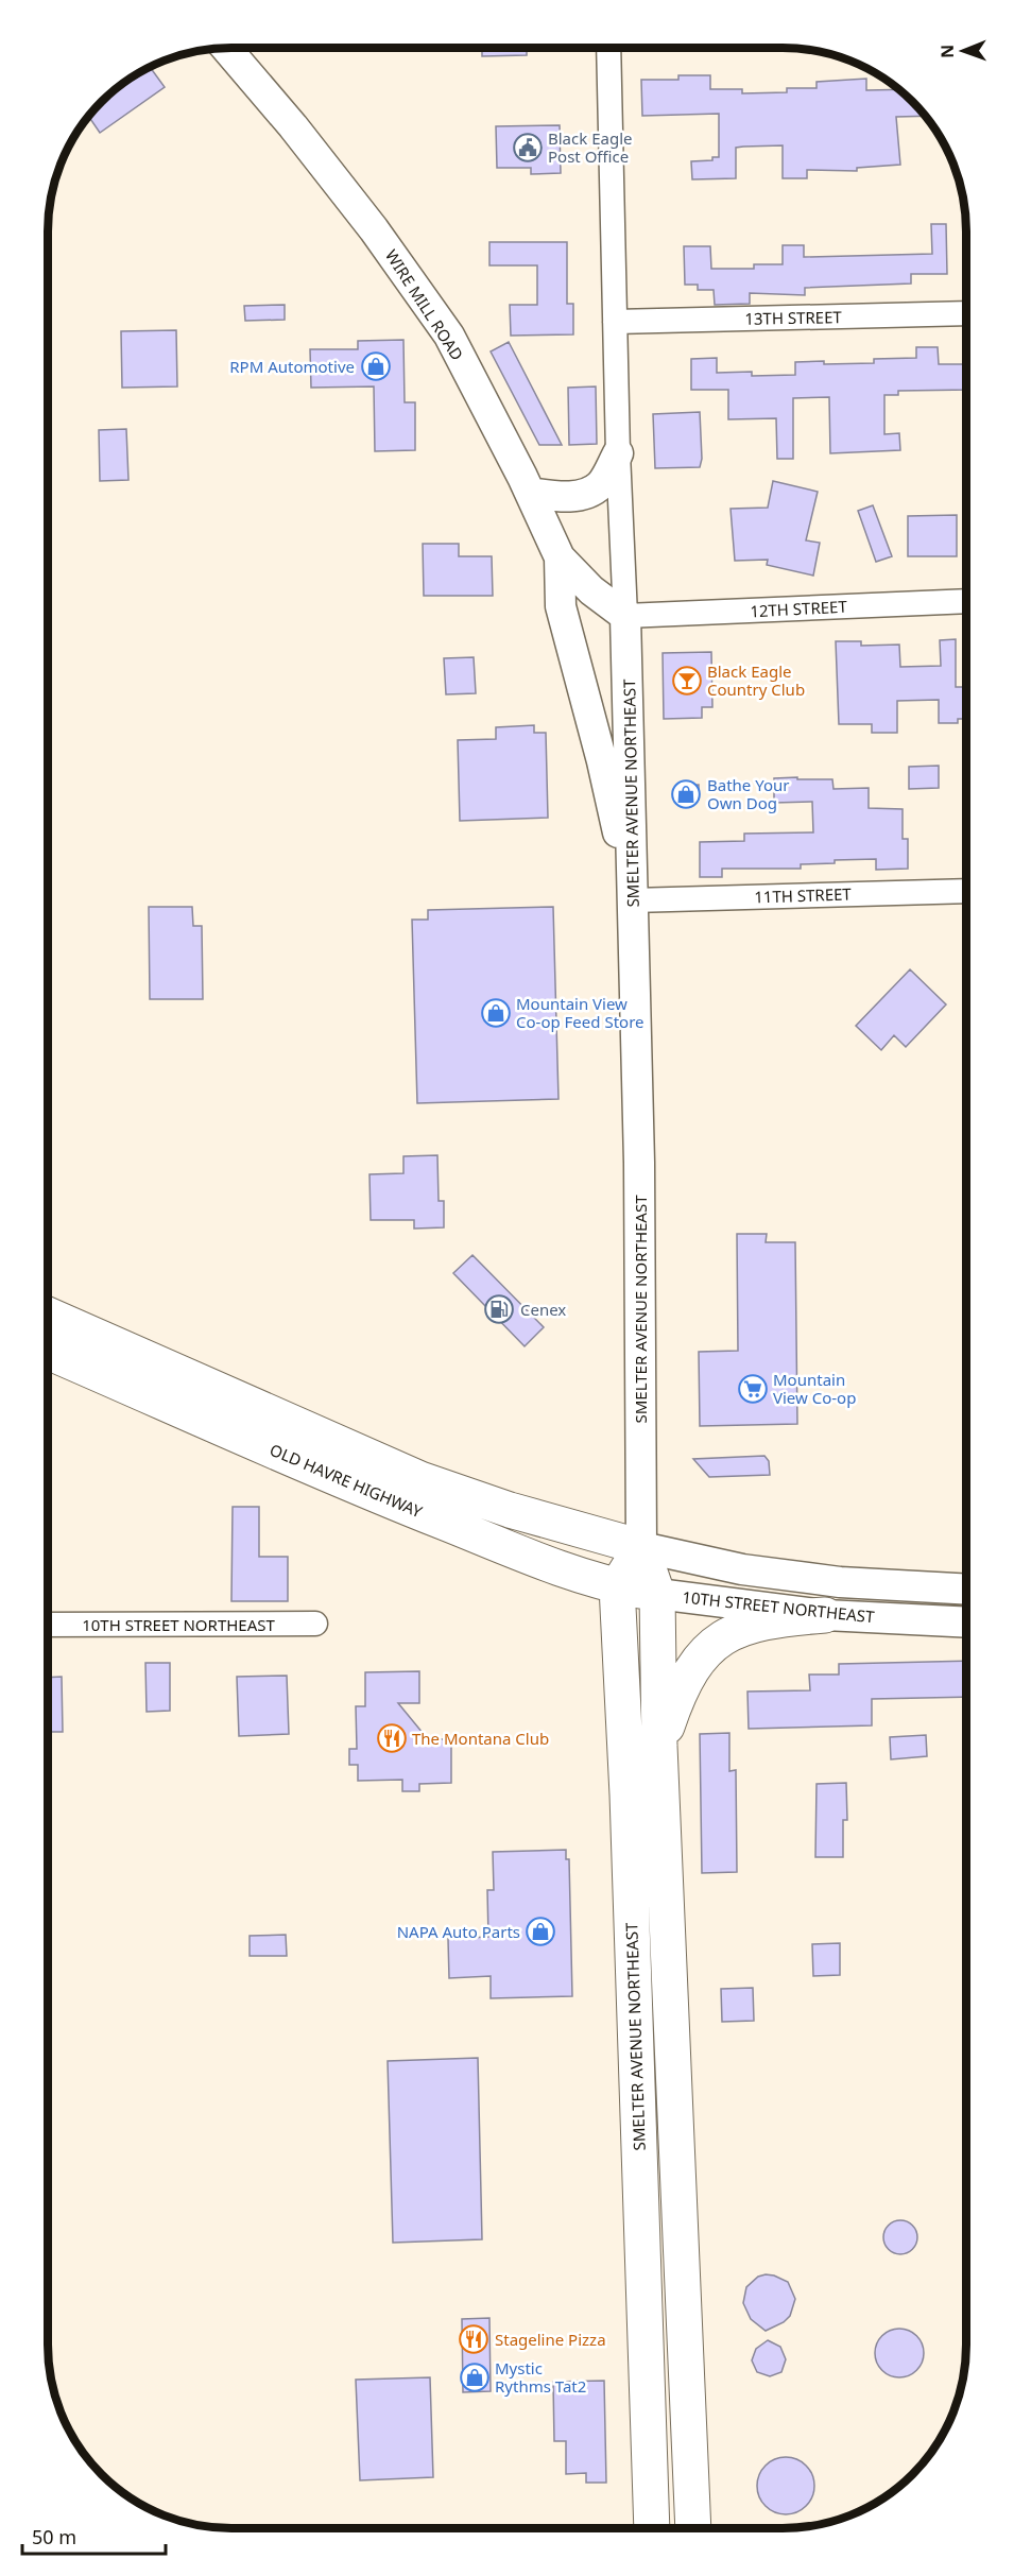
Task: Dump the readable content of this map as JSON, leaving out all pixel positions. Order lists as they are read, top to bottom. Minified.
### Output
{"streets":{"highway":["SMELTER AVENUE NORTHEAST","OLD HAVRE HIGHWAY"],"main road":["WIRE MILL ROAD","10TH STREET NORTHEAST"],"street":["13TH STREET","12TH STREET","11TH STREET"]},"crossings":[["WIRE MILL ROAD","12TH STREET"],["WIRE MILL ROAD","SMELTER AVENUE NORTHEAST"],["13TH STREET","SMELTER AVENUE NORTHEAST"],["12TH STREET","SMELTER AVENUE NORTHEAST"],["SMELTER AVENUE NORTHEAST","11TH STREET"],["SMELTER AVENUE NORTHEAST","OLD HAVRE HIGHWAY"],["SMELTER AVENUE NORTHEAST","10TH STREET NORTHEAST"],["OLD HAVRE HIGHWAY","10TH STREET NORTHEAST"]],"places":{"public building":["Black Eagle Post Office"],"shop":["RPM Automotive","Bathe Your Own Dog","Mountain View Co-op Feed Store","NAPA Auto Parts","Mystic Rythms Tat2"],"bar":["Black Eagle Country Club"],"fuel station":["Cenex"],"supermarket":["Mountain View Co-op"],"restaurant":["The Montana Club","Stageline Pizza"]},"scale_bar":"50 m","north":"left"}
